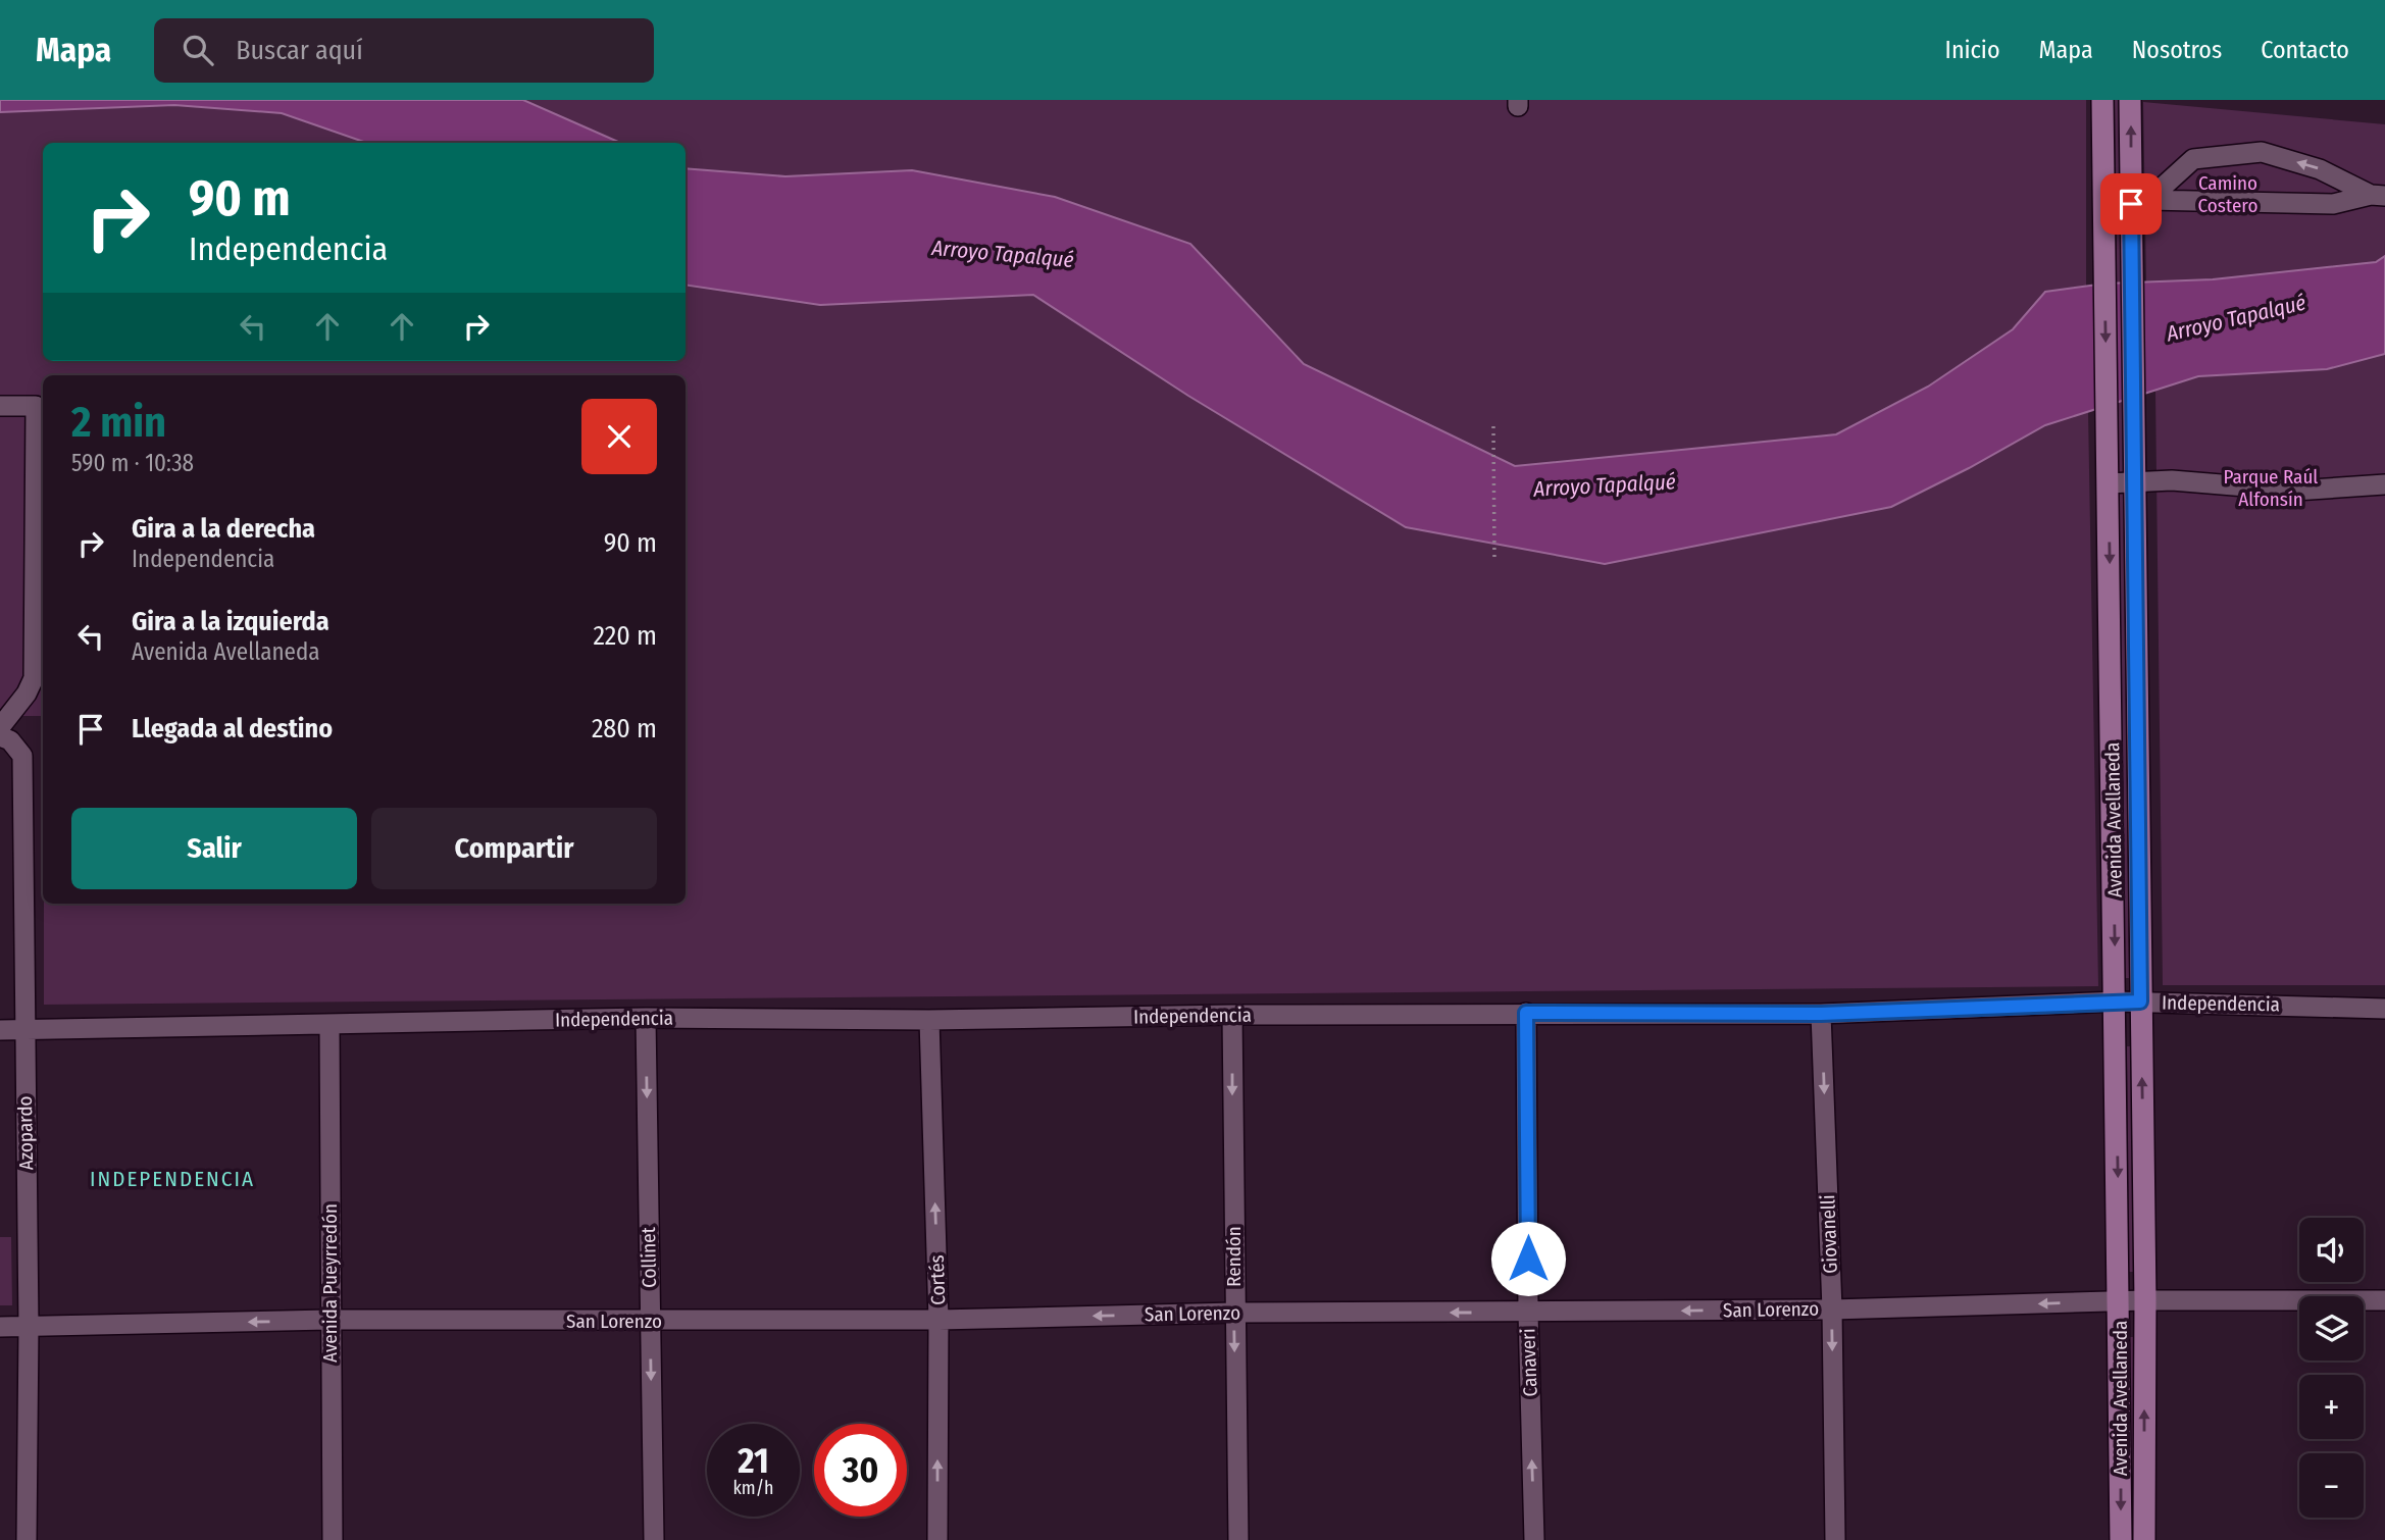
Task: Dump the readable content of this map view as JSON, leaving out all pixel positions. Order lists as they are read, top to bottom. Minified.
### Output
{"streets":{"main road":["Avenida Avellaneda"],"street":["Independencia","Azopardo","Giovanelli","Rendón","Collinet","Cortés","Avenida Pueyrredón","San Lorenzo","Canaveri"]},"crossings":[["Avenida Avellaneda","Independencia"],["Avenida Avellaneda","San Lorenzo"],["Independencia","Azopardo"],["Independencia","Giovanelli"],["Independencia","Rendón"],["Independencia","Collinet"],["Independencia","Cortés"],["Independencia","Avenida Pueyrredón"],["Independencia","Canaveri"],["Azopardo","San Lorenzo"],["Giovanelli","San Lorenzo"],["Rendón","San Lorenzo"],["Collinet","San Lorenzo"],["Cortés","San Lorenzo"],["Avenida Pueyrredón","San Lorenzo"],["San Lorenzo","Canaveri"]],"one_way":["Giovanelli","Rendón","Collinet","Cortés","San Lorenzo","Canaveri"],"districts":["INDEPENDENCIA"],"water":["Arroyo Tapalqué"],"parks":["Camino Costero","Parque Raúl Alfonsín"],"page":{"header":"Mapa","search":"Buscar aquí","nav":["Inicio","Mapa","Nosotros","Contacto"],"turn":["90 m","Independencia"],"heading":["2 min","590 m · 10:38"],"list":[{"name":"Gira a la derecha","note":"Independencia","value":"90 m"},{"name":"Gira a la izquierda","note":"Avenida Avellaneda","value":"220 m"},{"name":"Llegada al destino","value":"280 m"}],"buttons":["Salir","Compartir"],"map_buttons":["+","−"],"speed":"21 km/h","limit":"30"}}
